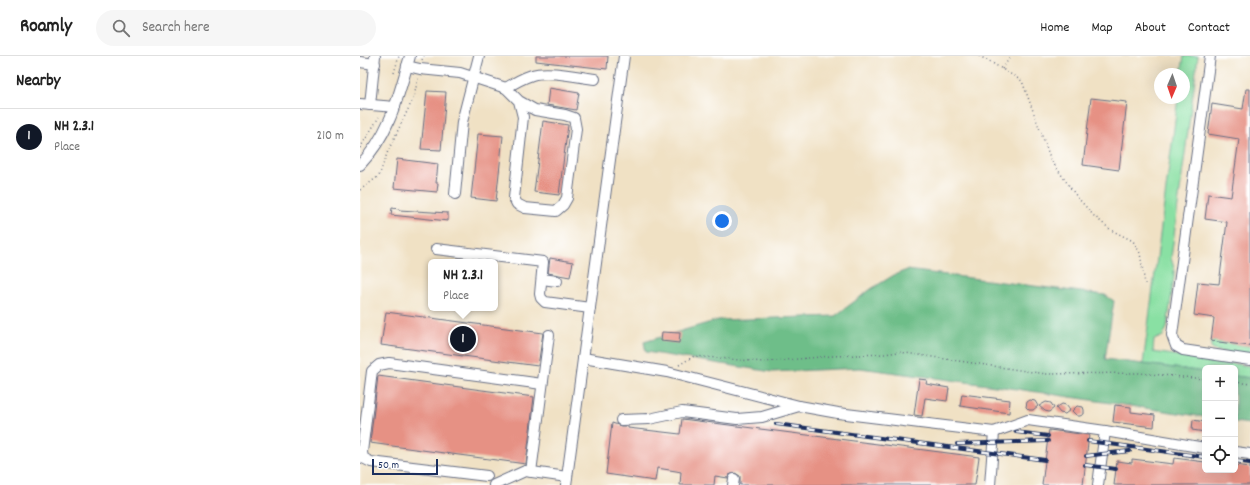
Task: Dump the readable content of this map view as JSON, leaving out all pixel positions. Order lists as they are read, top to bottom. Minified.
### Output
{"scale_bar":"50 m","north":"bottom","page":{"header":"Roamly","search":"Search here","nav":["Home","Map","About","Contact"],"heading":"Nearby","list":[{"mark":"1","name":"NH 2.3.1","note":"Place","value":"210 m"}],"popup":["NH 2.3.1","Place"],"pins":"1","map_buttons":["+","−"],"scale":"50 m"}}
